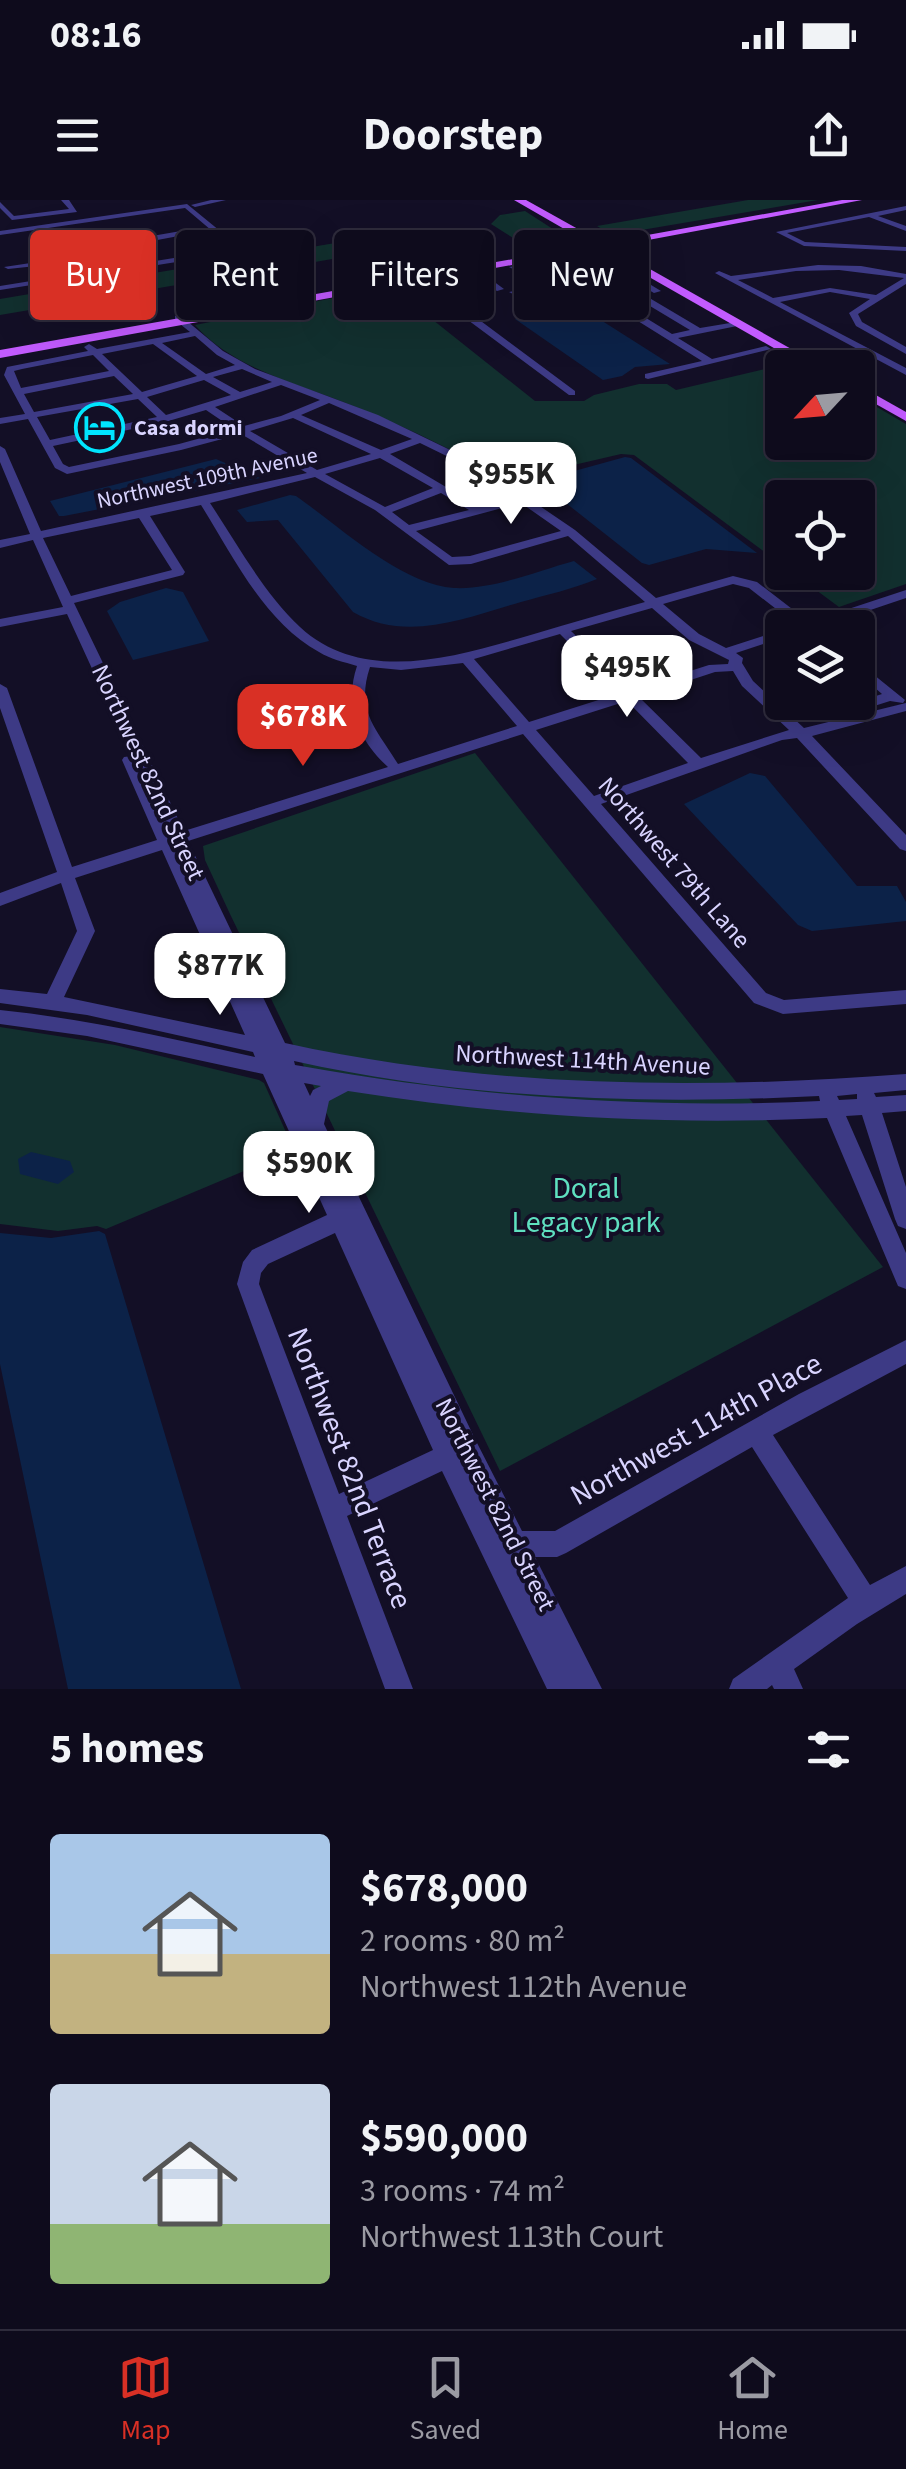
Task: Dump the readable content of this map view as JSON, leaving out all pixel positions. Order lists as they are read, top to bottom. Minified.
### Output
{"streets":{"street":["Northwest 109th Avenue","Northwest 82nd Street","Northwest 79th Lane","Northwest 114th Avenue","Northwest 114th Place","Northwest 82nd Terrace"]},"crossings":[["Northwest 109th Avenue","Northwest 82nd Street"],["Northwest 82nd Street","Northwest 114th Avenue"],["Northwest 82nd Street","Northwest 114th Place"],["Northwest 82nd Street","Northwest 82nd Terrace"]],"parks":["Doral Legacy park"],"places":{"hotel":["Casa dormi"]},"north":"bottom left","page":{"status":"08:16","header":"Doorstep","chip":["Buy","Rent","Filters","New"],"price":["$955K","$495K","$678K","$877K","$590K"],"heading":"5 homes","list":[{"name":"$678,000","note":"2 rooms · 80 m² · Northwest 112th Avenue"},{"name":"$590,000","note":"3 rooms · 74 m² · Northwest 113th Court"}],"tabs":["Map","Saved","Home"]}}
